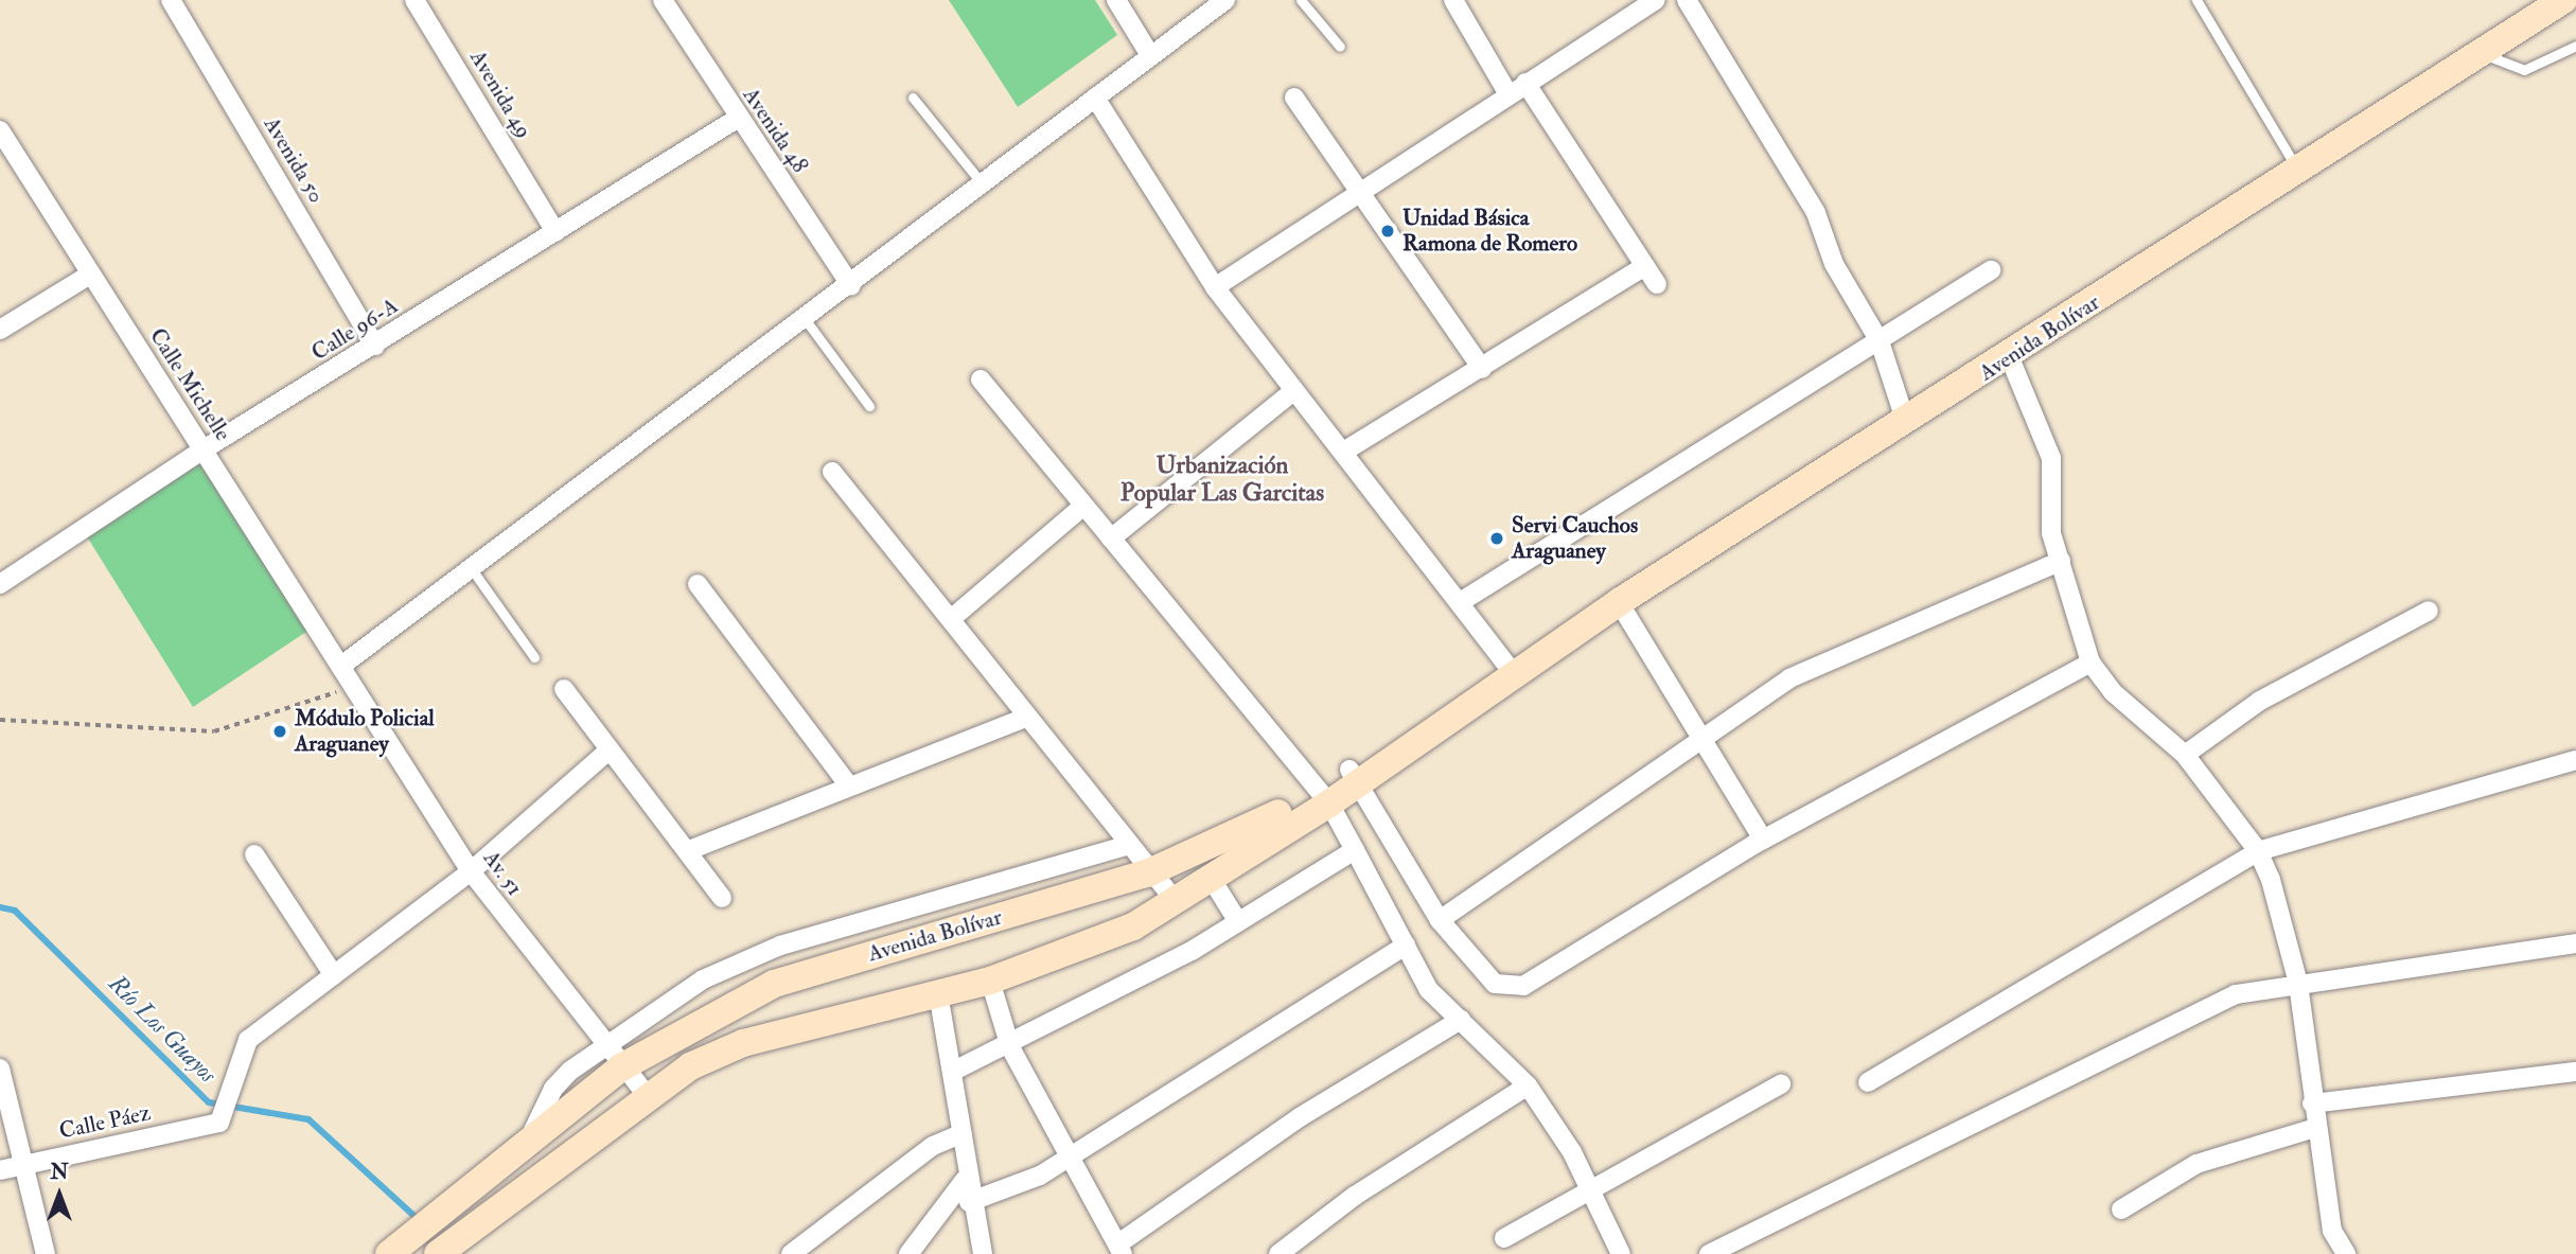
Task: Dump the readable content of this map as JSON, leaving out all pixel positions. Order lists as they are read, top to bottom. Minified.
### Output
{"streets":{"main road":["Avenida Bolívar"],"street":["Avenida 49","Avenida 48","Avenida 50","Calle 96-A","Calle Michelle","Av. 51","Calle Páez"]},"crossings":[["Avenida 49","Calle 96-A"],["Avenida 48","Calle 96-A"],["Avenida 50","Calle 96-A"],["Calle 96-A","Calle Michelle"],["Avenida Bolívar","Av. 51"],["Calle Michelle","Av. 51"]],"districts":["Urbanización Popular Las Garcitas"],"water":["Río Los Guayos"],"places":["Unidad Básica Ramona de Romero","Servi Cauchos Araguaney","Módulo Policial Araguaney"],"north":"top"}
